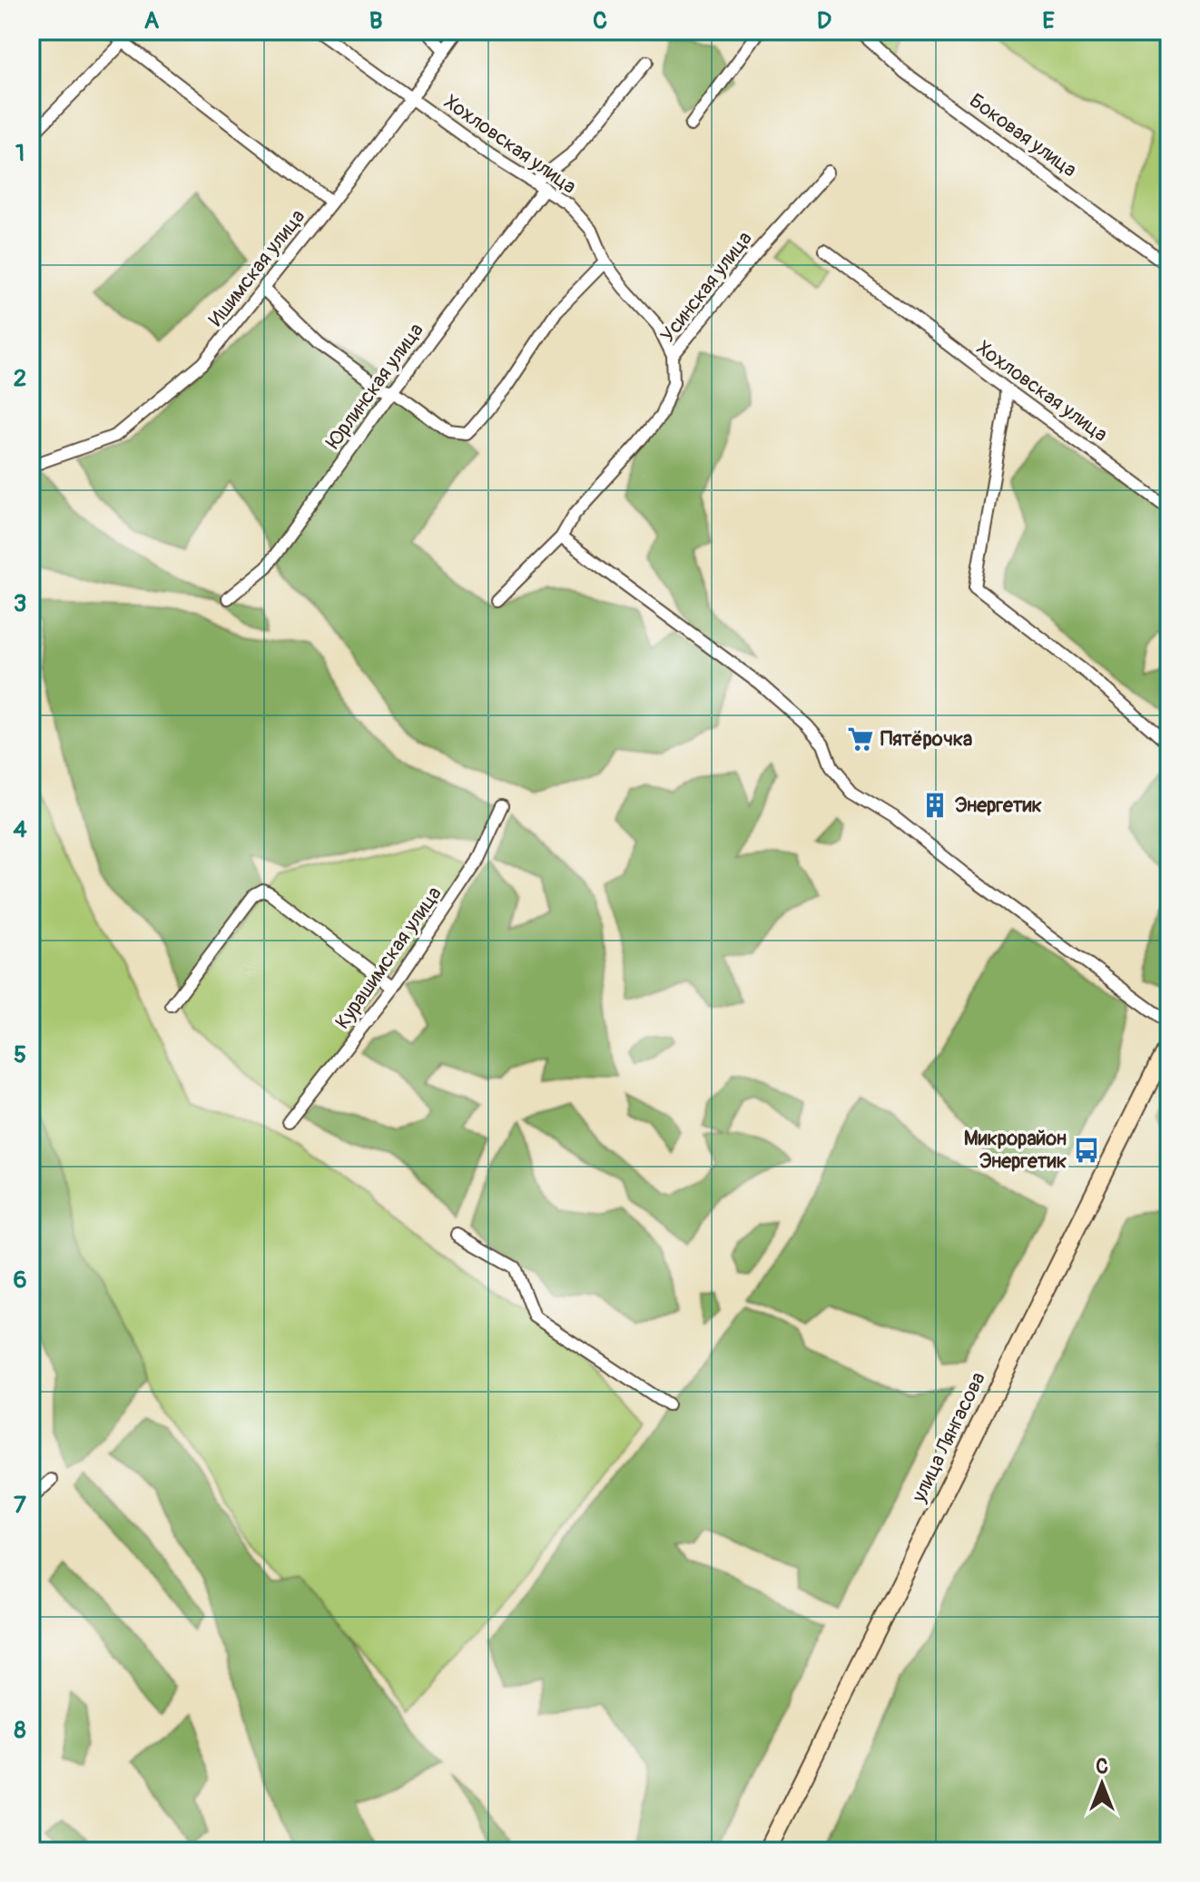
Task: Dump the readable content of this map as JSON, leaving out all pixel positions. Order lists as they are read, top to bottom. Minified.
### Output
{"streets":{"main road":["улица Лянгасова"],"street":["Боковая улица","Хохловская улица","Ишимская улица","Усинская улица","Юрлинская улица","Курашимская улица"]},"crossings":[["Хохловская улица","Ишимская улица"],["Хохловская улица","Усинская улица"],["Хохловская улица","Юрлинская улица"]],"places":{"supermarket":["Пятёрочка"],"building":["Энергетик"],"bus stop":["Микрорайон Энергетик"]},"north":"top","grid":{"columns":["A","B","C","D","E"],"rows":["1","2","3","4","5","6","7","8"]}}
